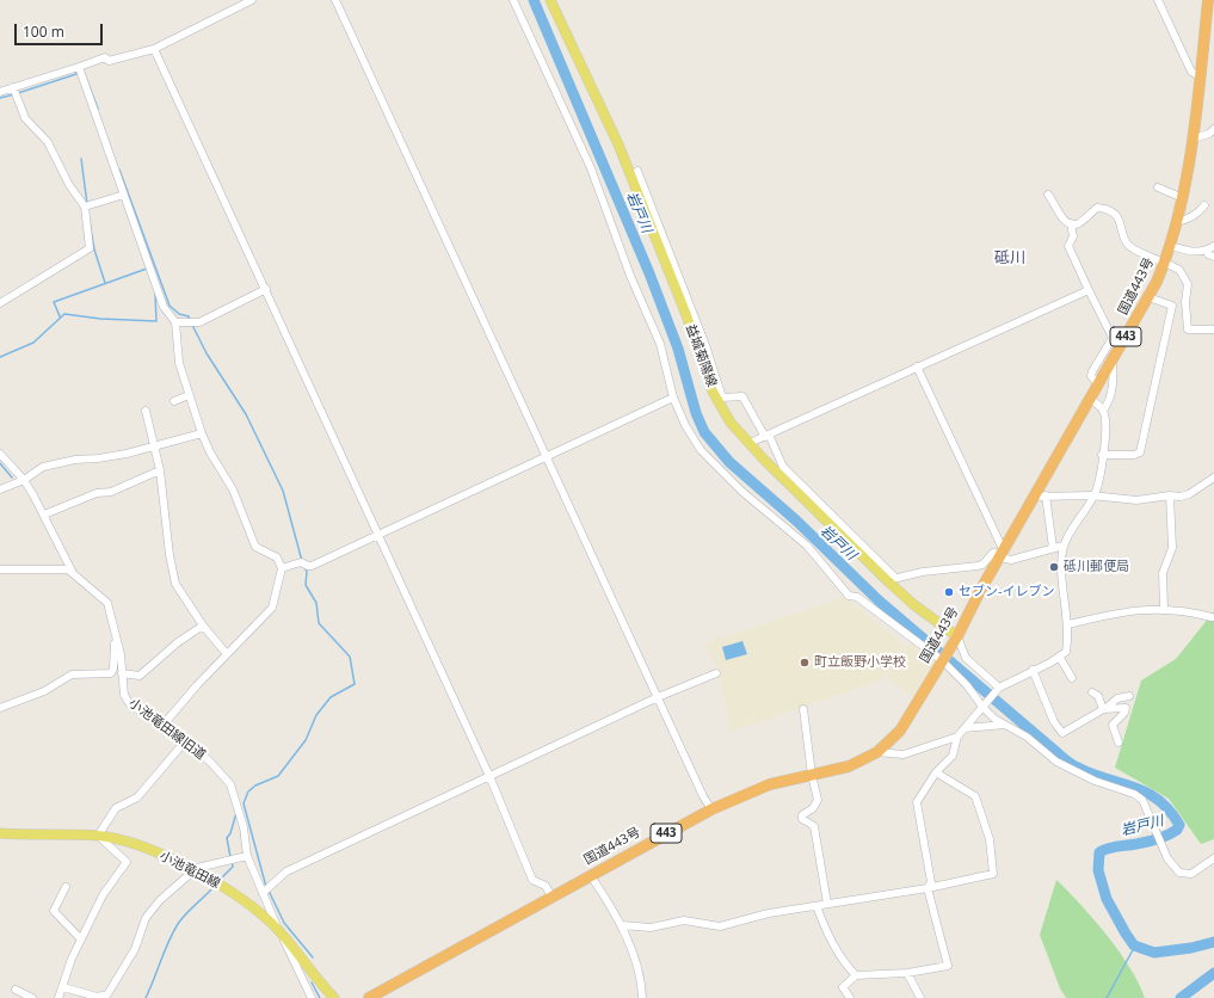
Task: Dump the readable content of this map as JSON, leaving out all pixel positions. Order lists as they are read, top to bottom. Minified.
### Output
{"streets":{"highway":["国道443号","443"],"main road":["益城菊陽線","小池竜田線"],"street":["小池竜田線旧道"]},"crossings":[["国道443号","益城菊陽線"],["小池竜田線旧道","小池竜田線"]],"districts":["砥川"],"water":["岩戸川"],"places":["砥川郵便局","セブン-イレブン","町立飯野小学校"],"scale_bar":"100 m"}
